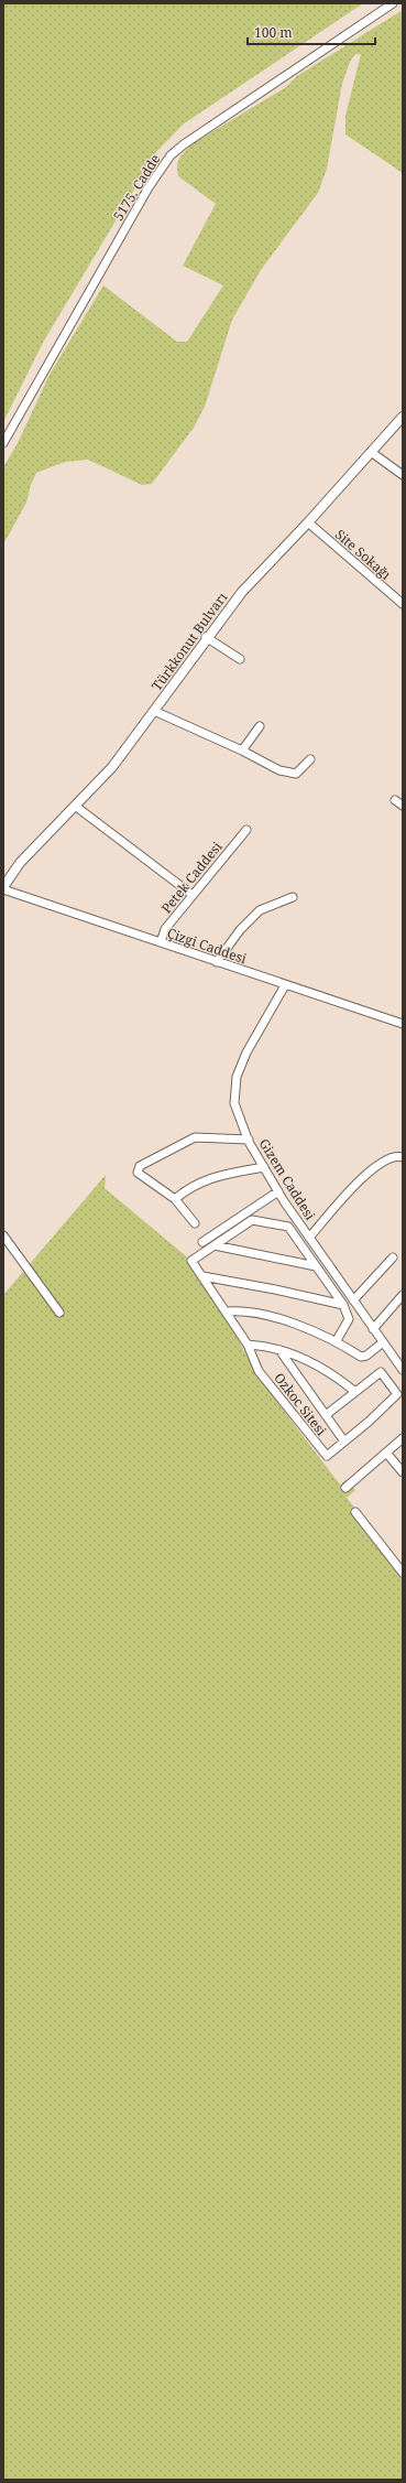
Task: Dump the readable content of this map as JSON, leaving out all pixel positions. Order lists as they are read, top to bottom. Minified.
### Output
{"streets":{"street":["5175. Cadde","Site Sokağı","Türkkonut Bulvarı","Petek Caddesi","Çizgi Caddesi","Gizem Caddesi","Ozkoc Sitesi"]},"crossings":[["Site Sokağı","Türkkonut Bulvarı"],["Türkkonut Bulvarı","Çizgi Caddesi"],["Petek Caddesi","Çizgi Caddesi"],["Çizgi Caddesi","Gizem Caddesi"]],"scale_bar":"100 m"}
